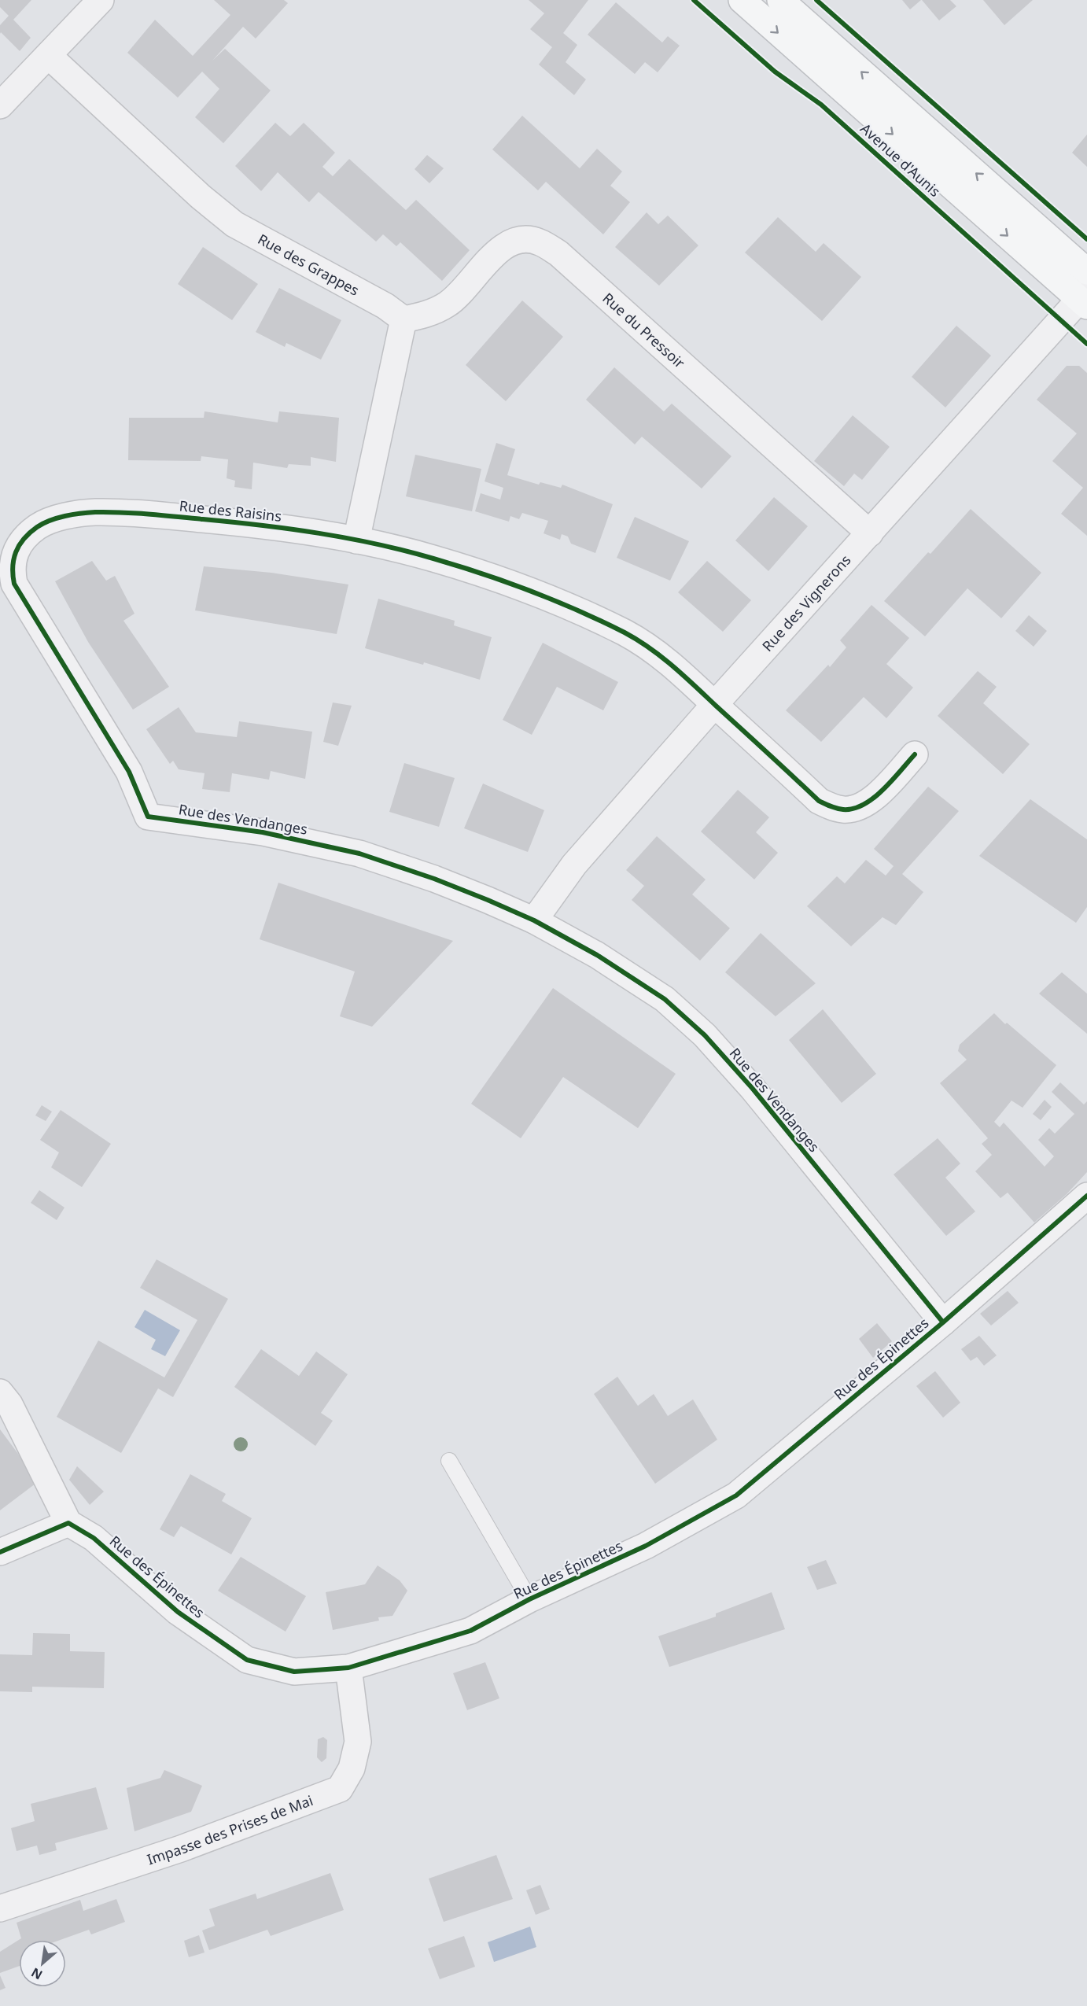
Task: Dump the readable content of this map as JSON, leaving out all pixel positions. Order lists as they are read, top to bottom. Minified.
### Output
{"streets":{"main road":["Avenue d'Aunis"],"street":["Rue des Grappes","Rue du Pressoir","Rue des Raisins","Rue des Vignerons","Rue des Vendanges","Rue des Épinettes","Impasse des Prises de Mai"]},"crossings":[["Avenue d'Aunis","Rue des Vignerons"],["Rue des Grappes","Rue du Pressoir"],["Rue du Pressoir","Rue des Vignerons"],["Rue des Raisins","Rue des Vignerons"],["Rue des Raisins","Rue des Vendanges"],["Rue des Vignerons","Rue des Vendanges"],["Rue des Vendanges","Rue des Épinettes"],["Rue des Épinettes","Impasse des Prises de Mai"]],"north":"bottom left"}
